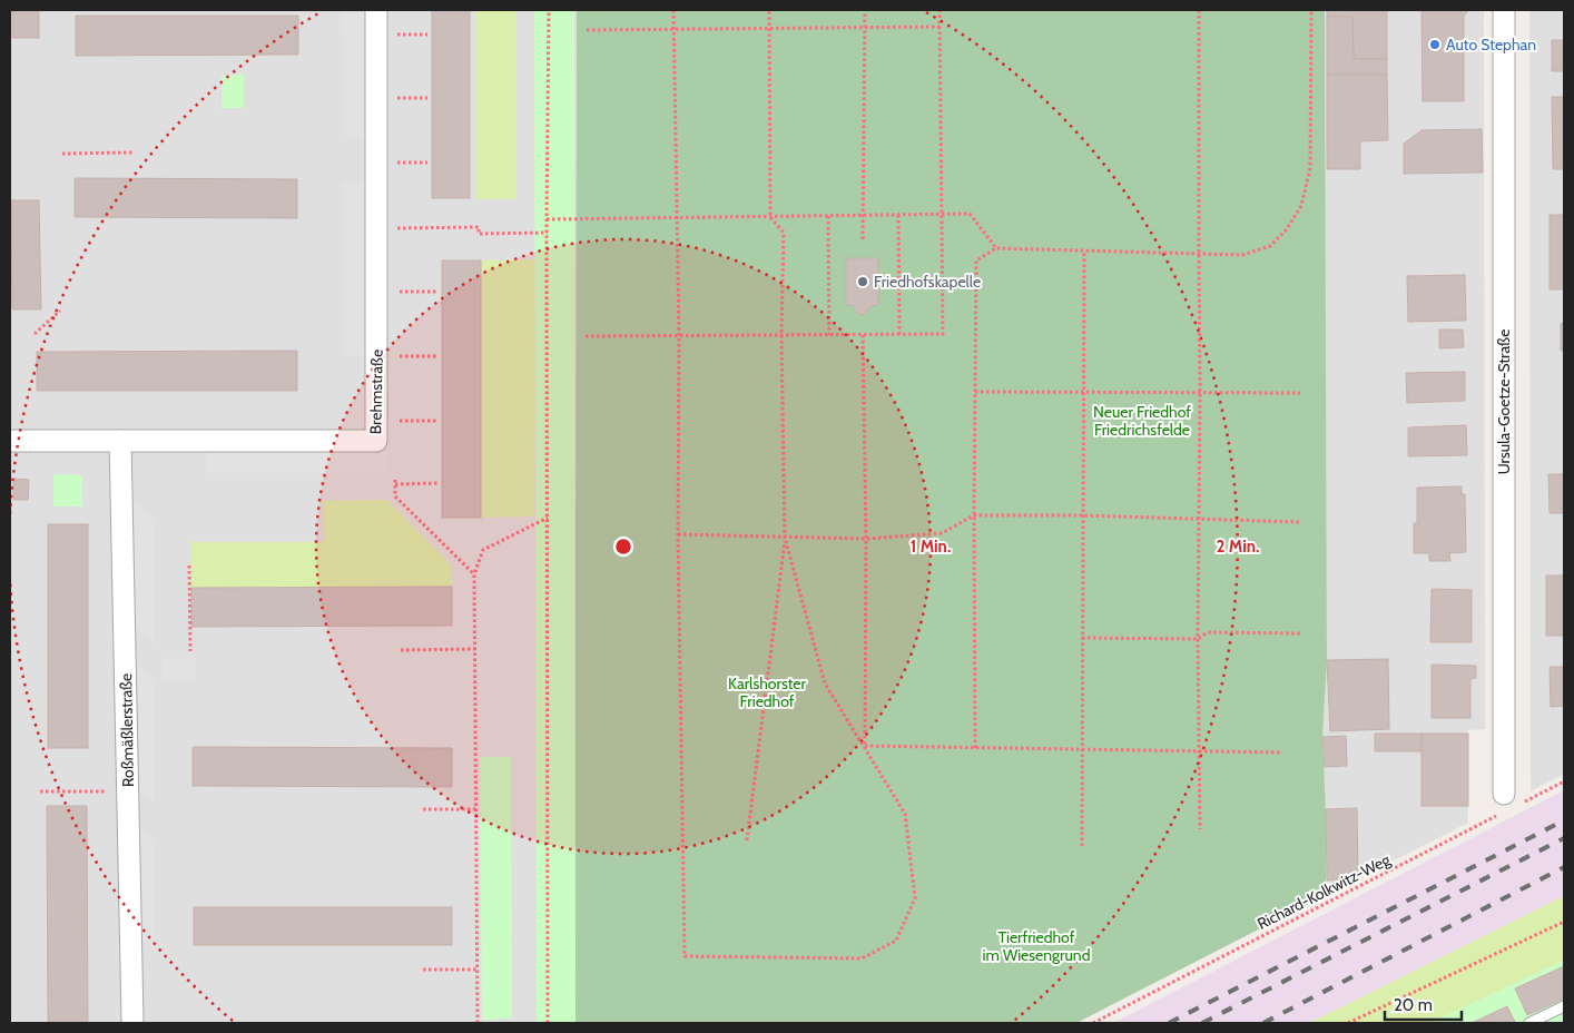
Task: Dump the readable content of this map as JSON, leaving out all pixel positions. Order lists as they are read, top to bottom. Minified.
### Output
{"streets":{"street":["Brehmstraße","Ursula-Goetze-Straße","Roßmäßlerstraße"],"path":["Richard-Kolkwitz-Weg"]},"crossings":[["Brehmstraße","Roßmäßlerstraße"],["Ursula-Goetze-Straße","Richard-Kolkwitz-Weg"]],"parks":["Neuer Friedhof Friedrichsfelde","Karlshorster Friedhof","Tierfriedhof im Wiesengrund"],"places":["Auto Stephan","Friedhofskapelle"],"scale_bar":"20 m","rings":["1 Min.","2 Min."]}
